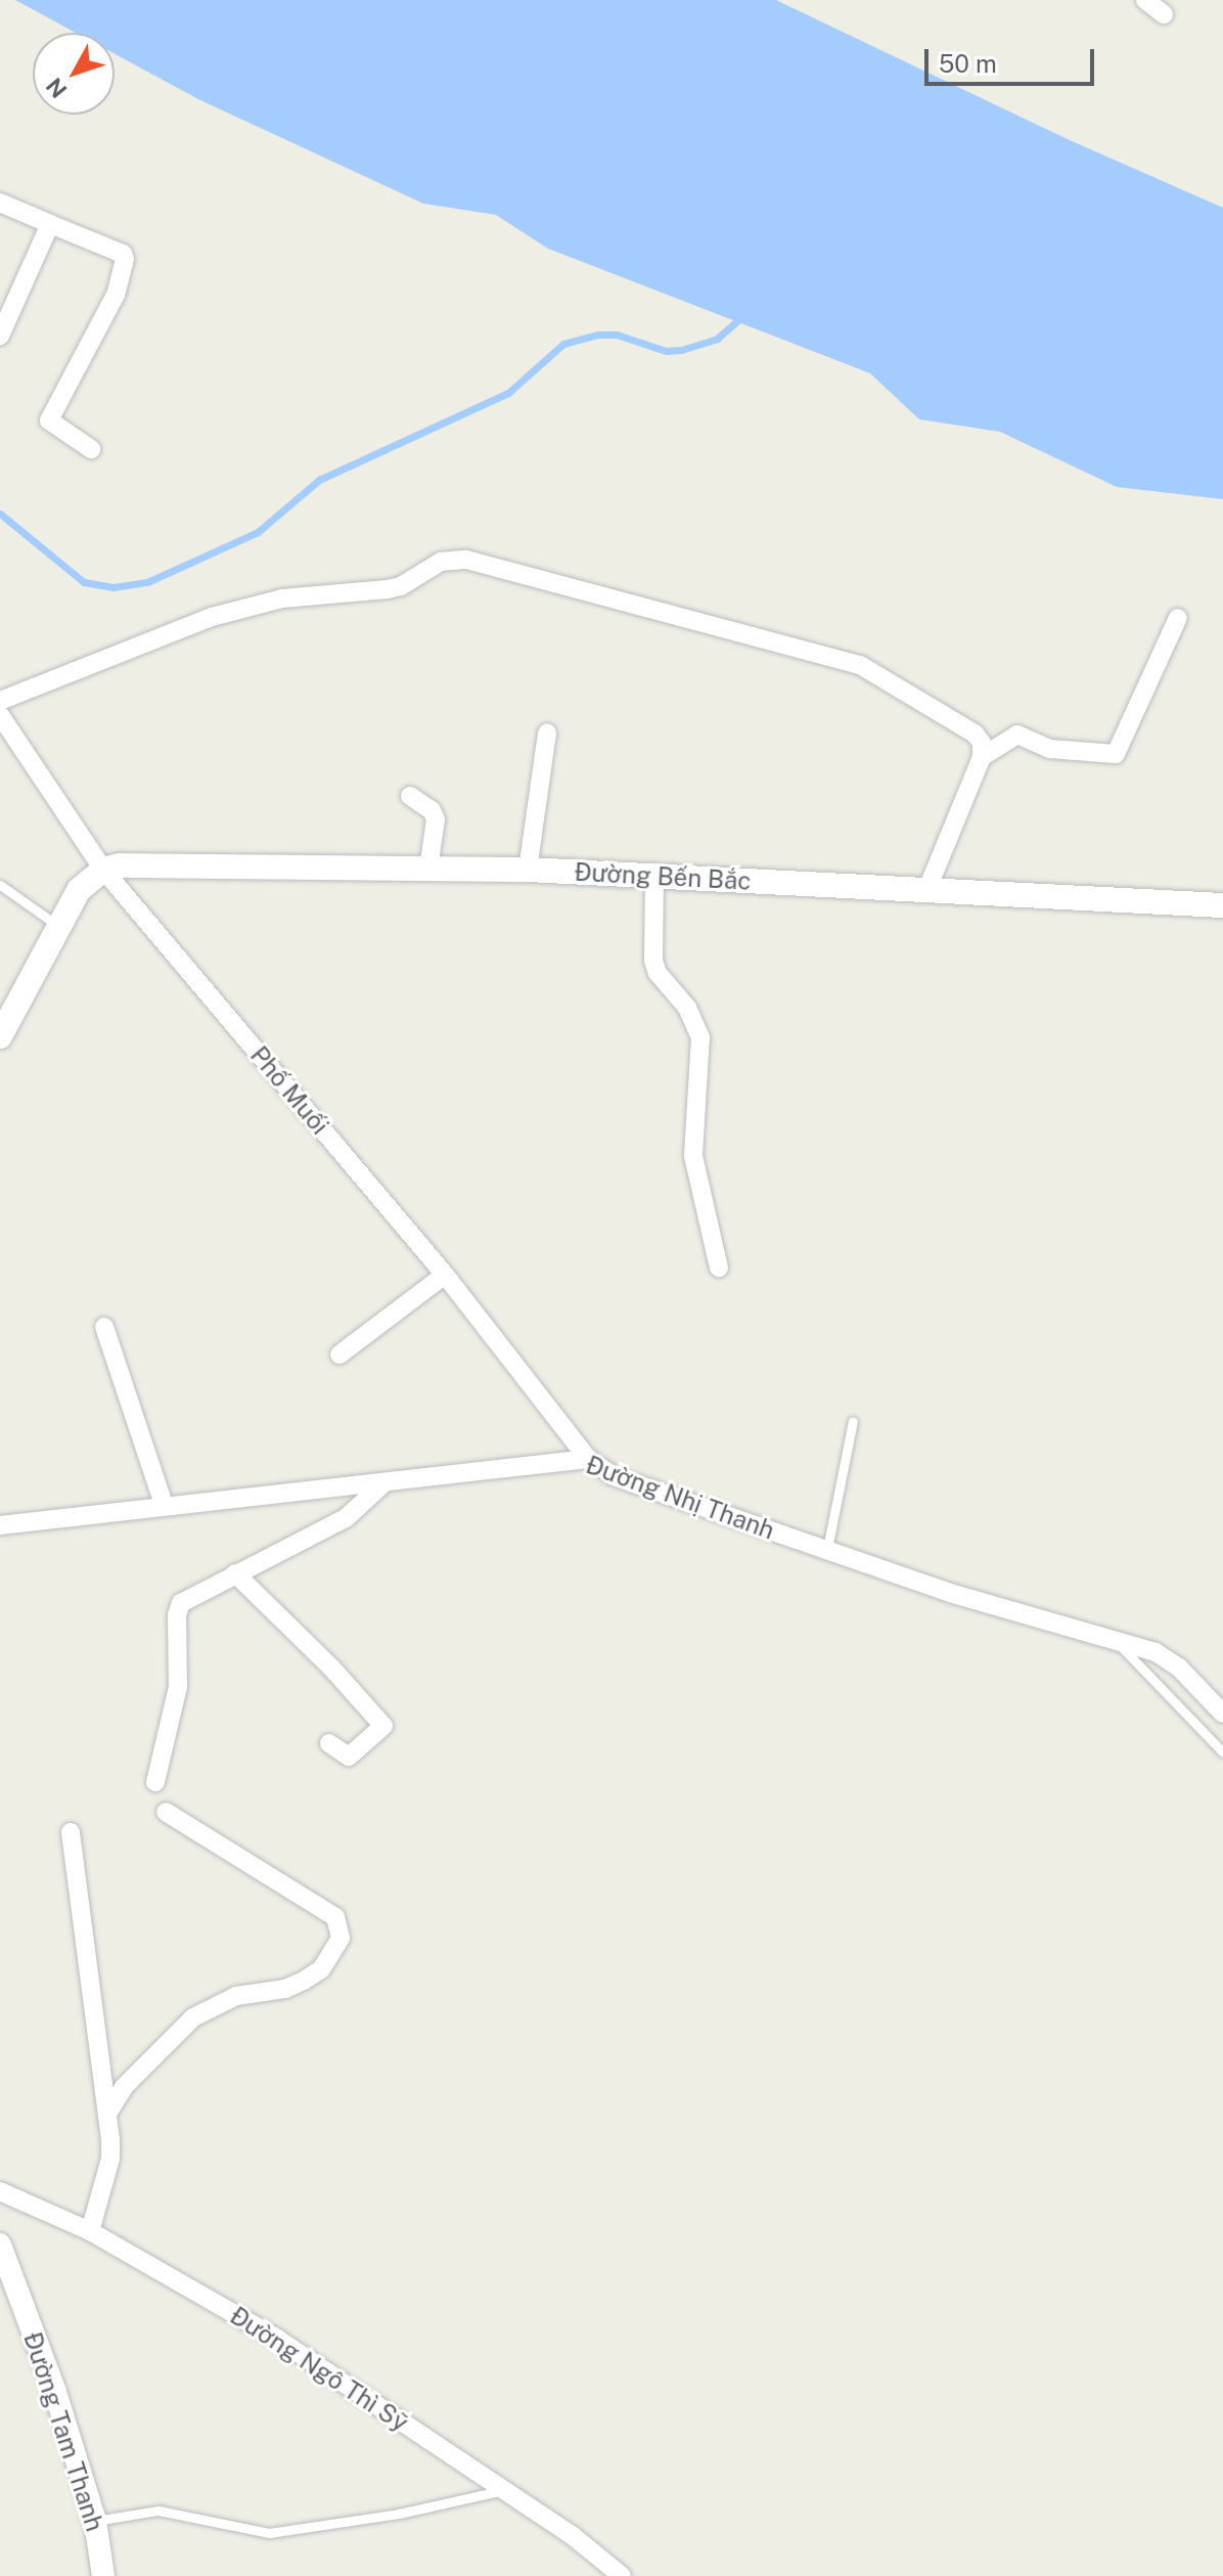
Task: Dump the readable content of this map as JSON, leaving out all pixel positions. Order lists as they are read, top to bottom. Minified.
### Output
{"streets":{"main road":["Đường Bến Bắc"],"street":["Phố Muối","Đường Nhị Thanh","Đường Ngô Thì Sỹ","Đường Tam Thanh"]},"crossings":[["Đường Bến Bắc","Phố Muối"],["Phố Muối","Đường Nhị Thanh"]],"scale_bar":"50 m","north":"bottom left"}
